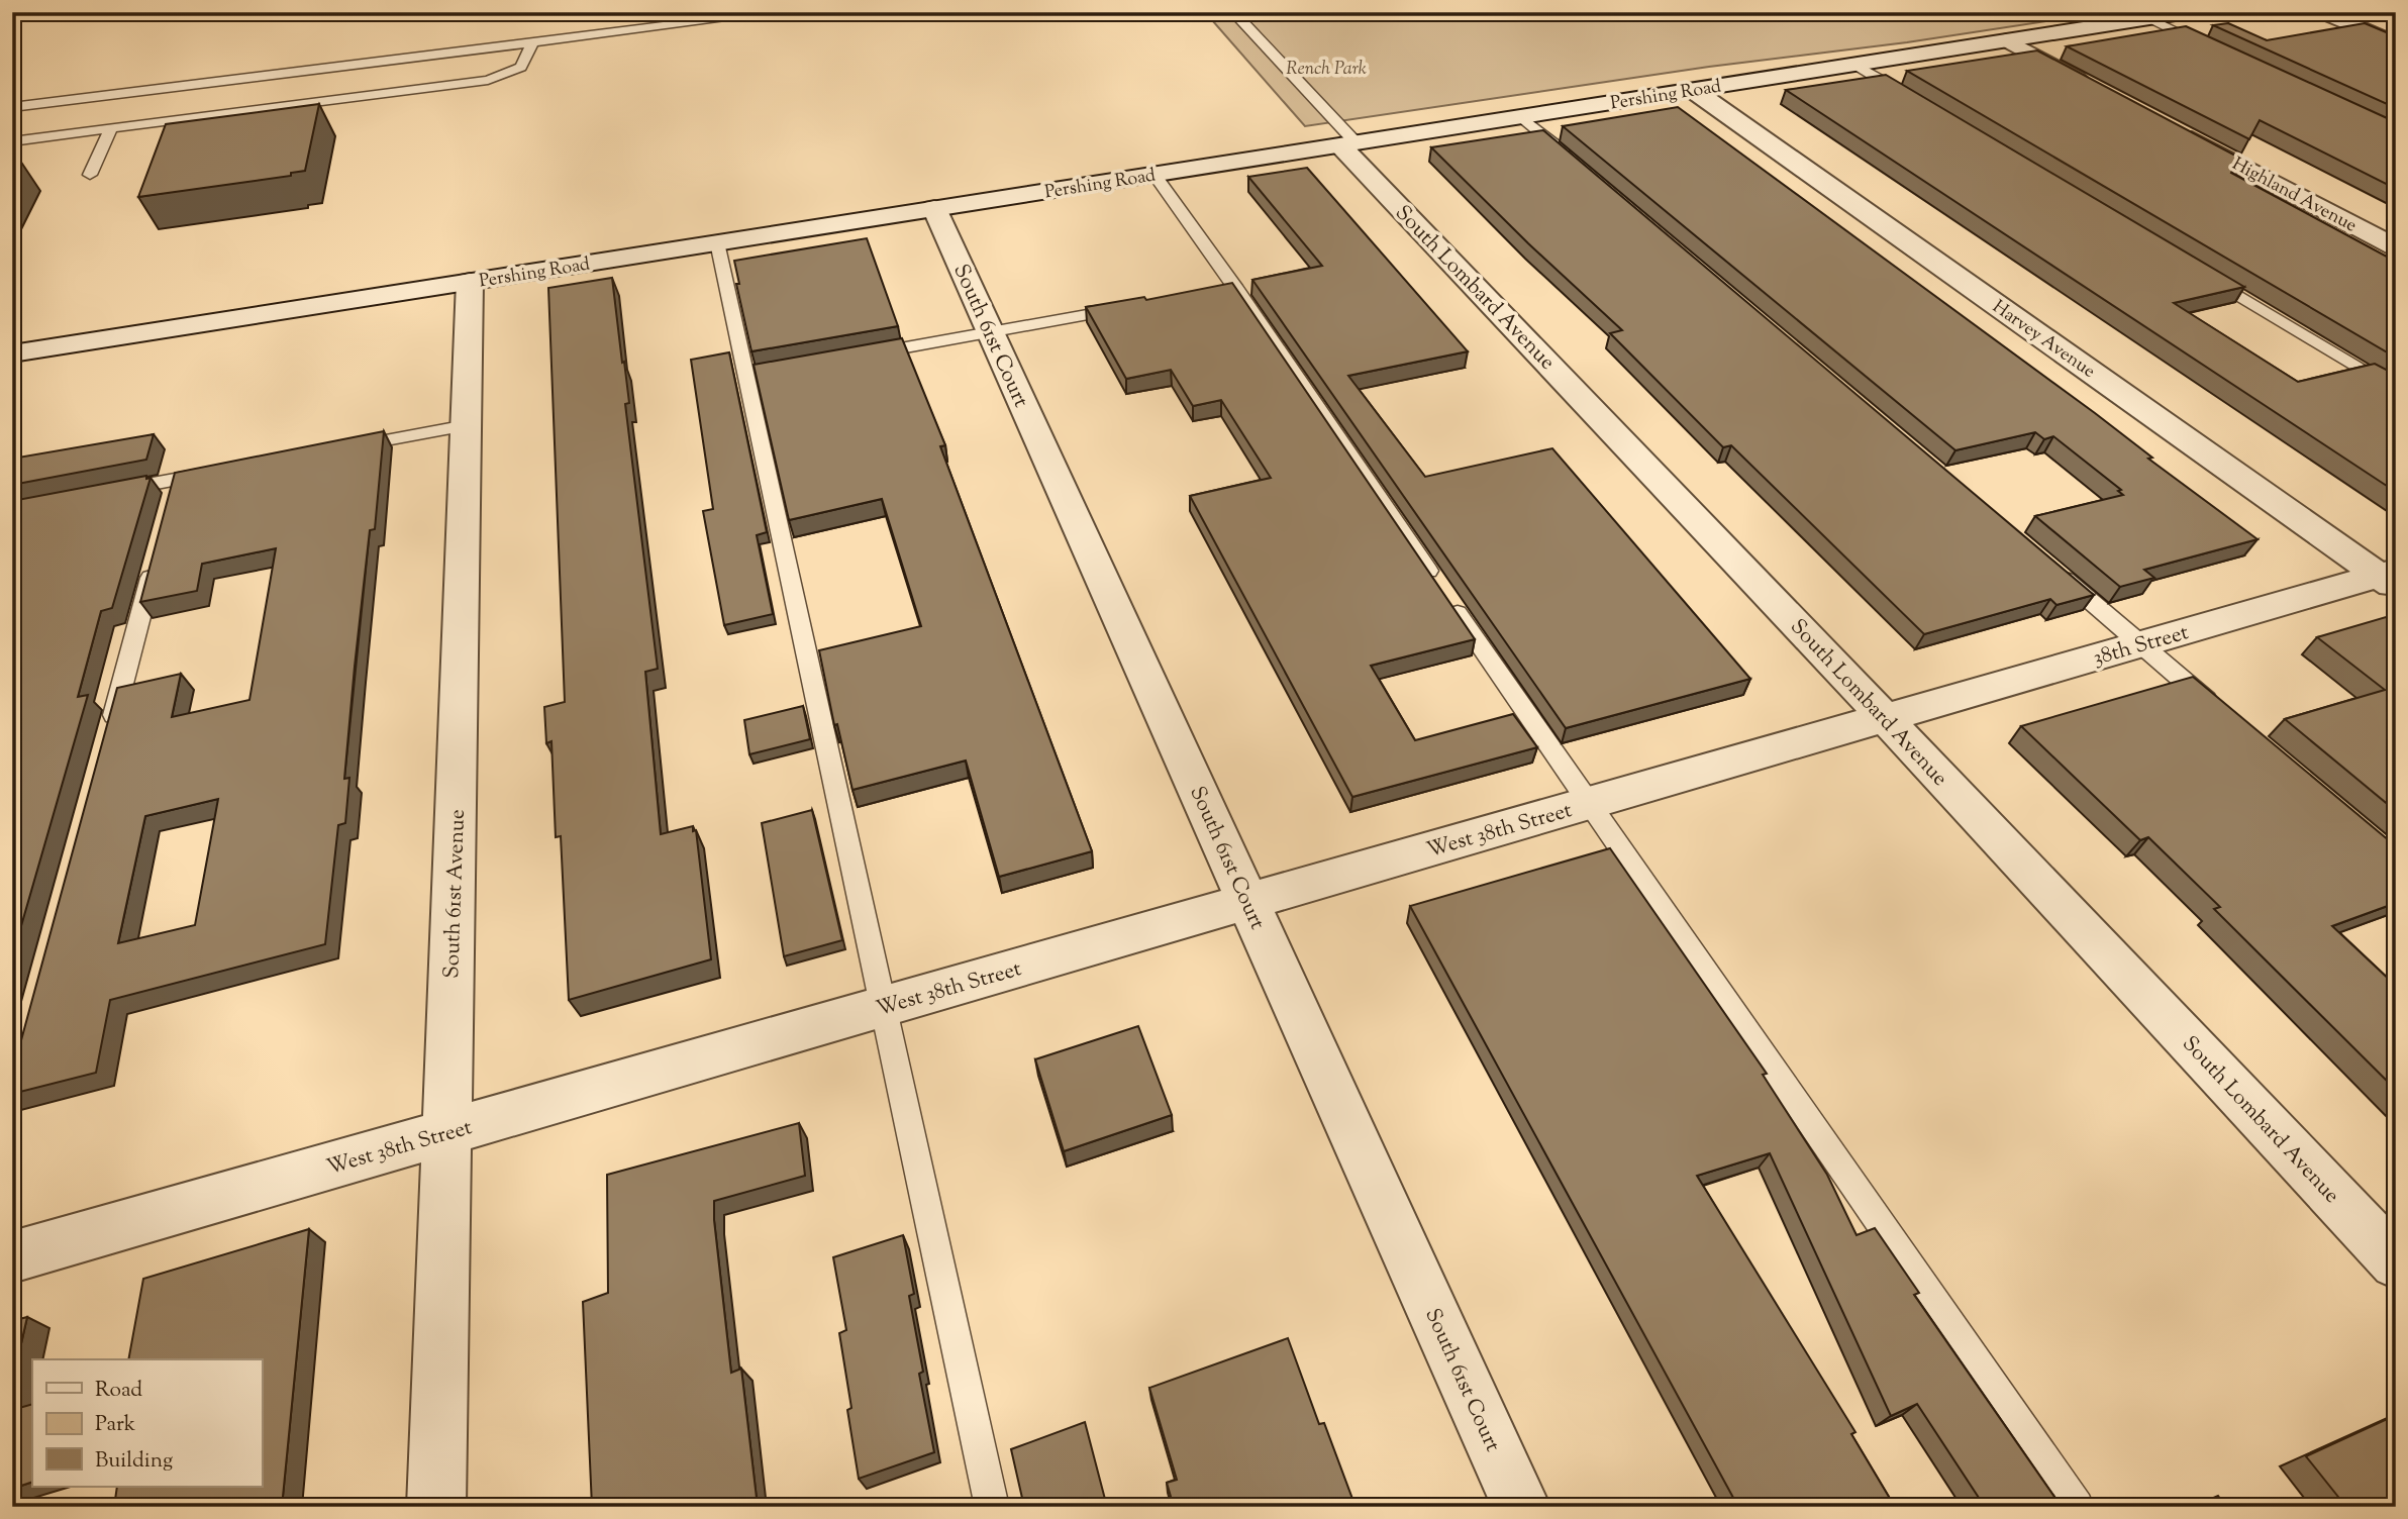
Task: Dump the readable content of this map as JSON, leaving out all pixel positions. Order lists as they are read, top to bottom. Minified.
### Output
{"streets":{"street":["Pershing Road","Highland Avenue","South Lombard Avenue","South 61st Court","Harvey Avenue","38th Street","West 38th Street","South 61st Avenue"]},"crossings":[["Pershing Road","South Lombard Avenue"],["Pershing Road","South 61st Court"],["Pershing Road","Harvey Avenue"],["Pershing Road","South 61st Avenue"],["South Lombard Avenue","38th Street"],["South Lombard Avenue","West 38th Street"],["South 61st Court","West 38th Street"],["Harvey Avenue","38th Street"],["38th Street","West 38th Street"],["West 38th Street","South 61st Avenue"]],"parks":["Rench Park"],"legend":["Road","Park","Building"]}
